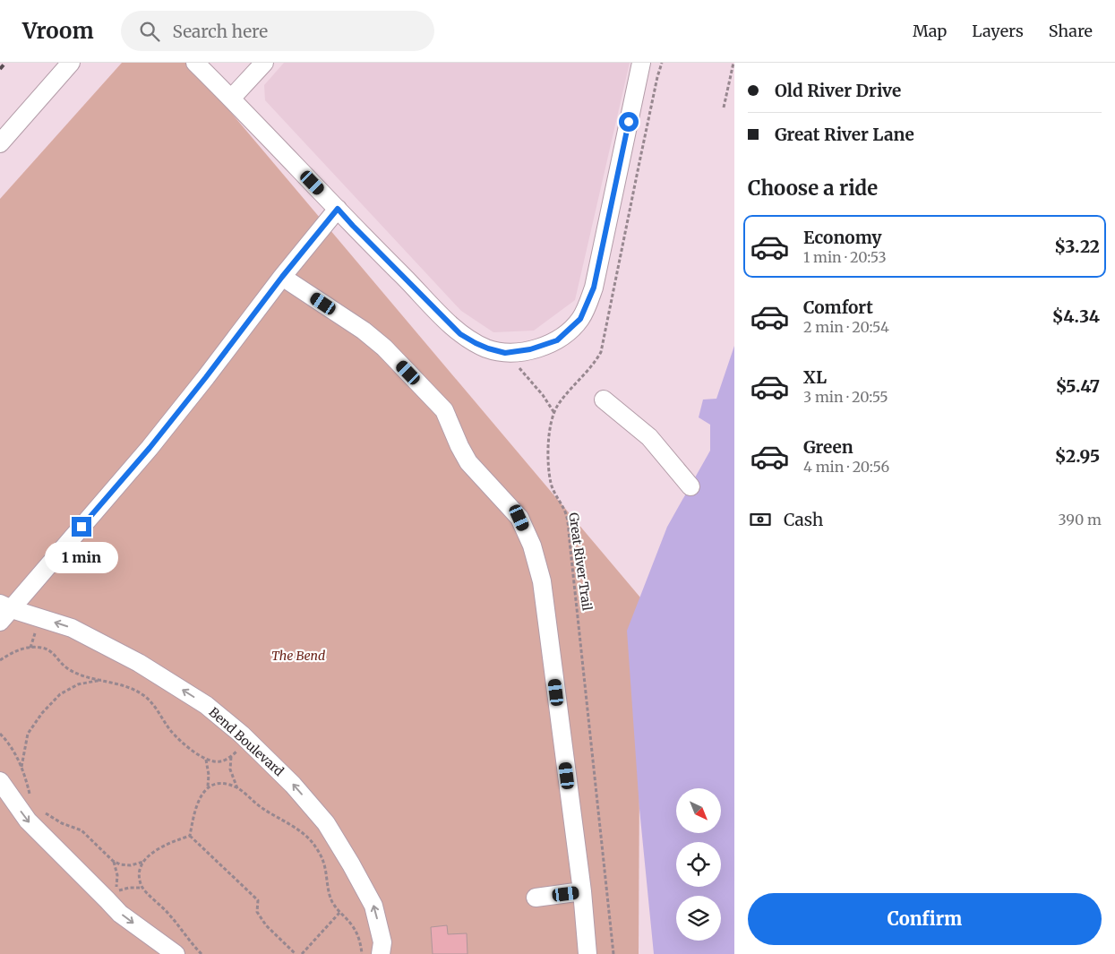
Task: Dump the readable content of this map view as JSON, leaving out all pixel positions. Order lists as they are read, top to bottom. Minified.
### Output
{"streets":{"street":["Bend Boulevard"],"path":["Great River Trail"]},"one_way":["Bend Boulevard"],"parks":["The Bend"],"north":"bottom right","page":{"header":"Vroom","search":"Search here","nav":["Map","Layers","Share"],"banner":["Old River Drive","Great River Lane"],"heading":"Choose a ride","list":[{"name":"Economy","note":"1 min · 20:53","value":"$3.22"},{"name":"Comfort","note":"2 min · 20:54","value":"$4.34"},{"name":"XL","note":"3 min · 20:55","value":"$5.47"},{"name":"Green","note":"4 min · 20:56","value":"$2.95"}],"pay":["Cash","390 m"],"bubble":"1 min","buttons":"Confirm"}}
